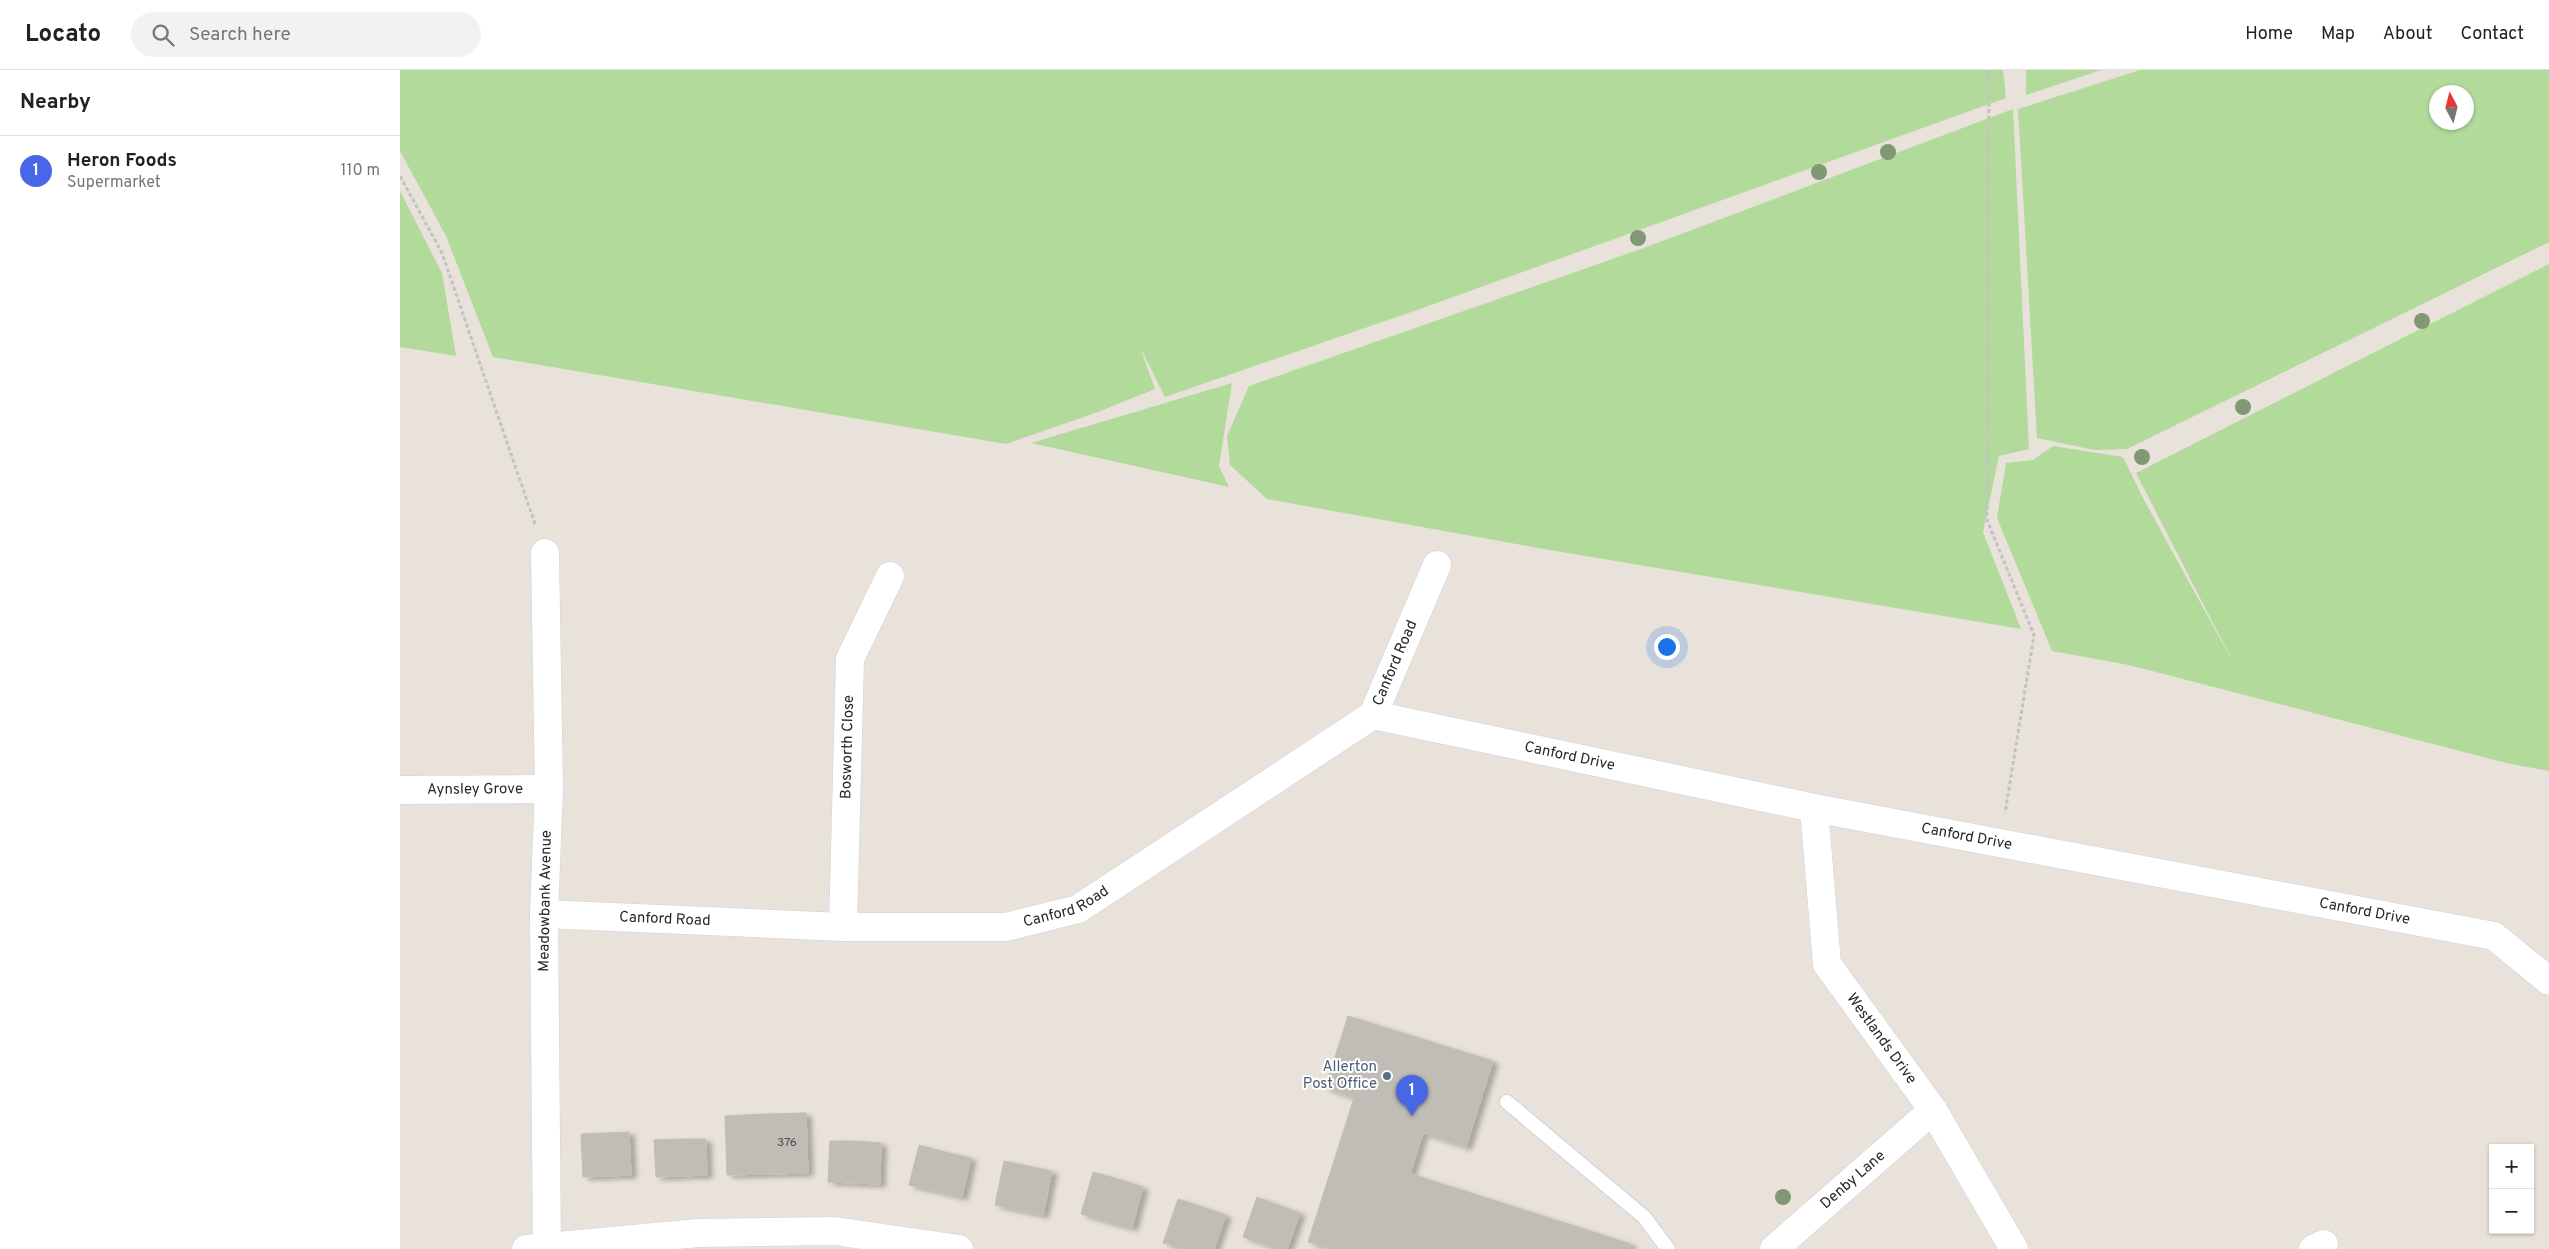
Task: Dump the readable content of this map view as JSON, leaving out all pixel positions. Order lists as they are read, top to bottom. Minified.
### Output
{"streets":{"street":["Canford Road","Bosworth Close","Canford Drive","Aynsley Grove","Meadowbank Avenue","Westlands Drive","Denby Lane"]},"crossings":[["Canford Road","Bosworth Close"],["Canford Road","Canford Drive"],["Canford Road","Meadowbank Avenue"],["Canford Drive","Westlands Drive"],["Aynsley Grove","Meadowbank Avenue"],["Westlands Drive","Denby Lane"]],"places":["Allerton Post Office"],"house_numbers":["376"],"north":"top","page":{"header":"Locato","search":"Search here","nav":["Home","Map","About","Contact"],"heading":"Nearby","list":[{"mark":"1","name":"Heron Foods","note":"Supermarket","value":"110 m"}],"pins":"1","map_buttons":["+","−"]}}
